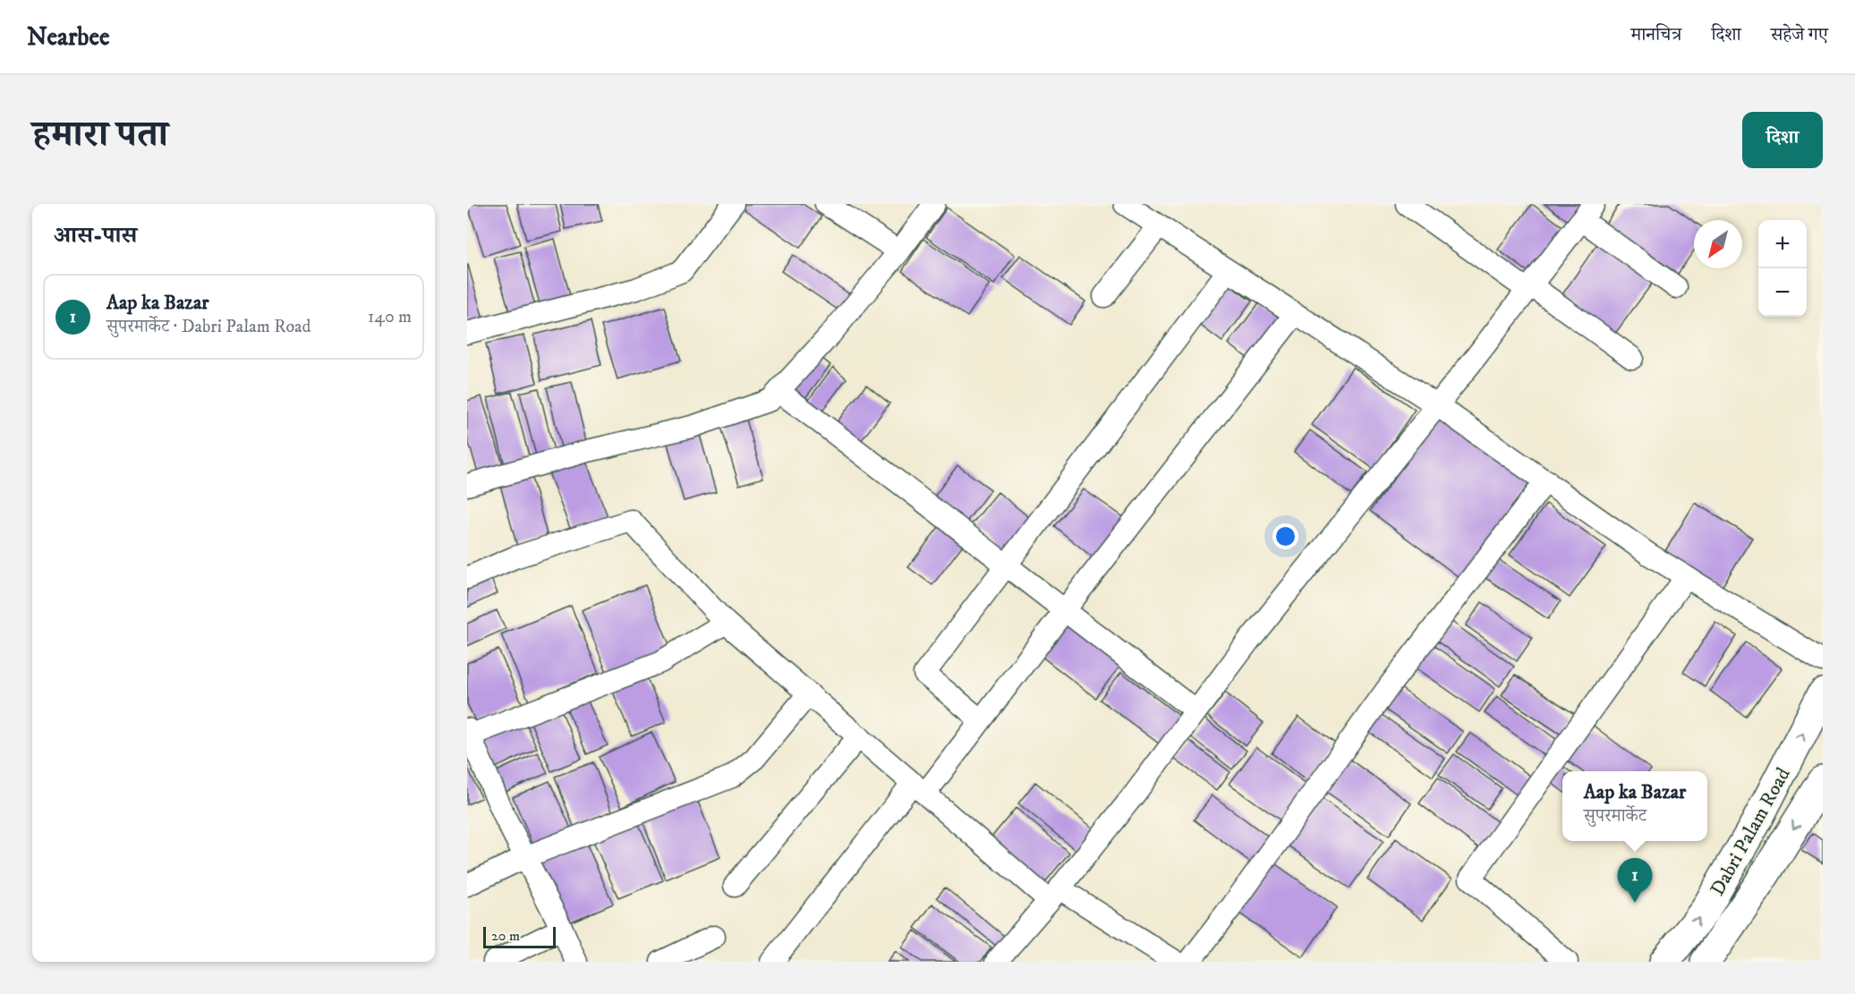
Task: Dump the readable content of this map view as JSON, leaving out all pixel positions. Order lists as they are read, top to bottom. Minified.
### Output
{"streets":{"main road":["Dabri Palam Road"]},"scale_bar":"20 m","north":"bottom left","page":{"header":"Nearbee","nav":["मानचित्र","दिशा","सहेजे गए"],"title":"हमारा पता","buttons":"दिशा","heading":"आस-पास","map_buttons":["+","−"],"list":[{"mark":"1","name":"Aap ka Bazar","note":"सुपरमार्केट · Dabri Palam Road","value":"140 m"}],"popup":["Aap ka Bazar","सुपरमार्केट"],"pins":"1","scale":"20 m"}}
